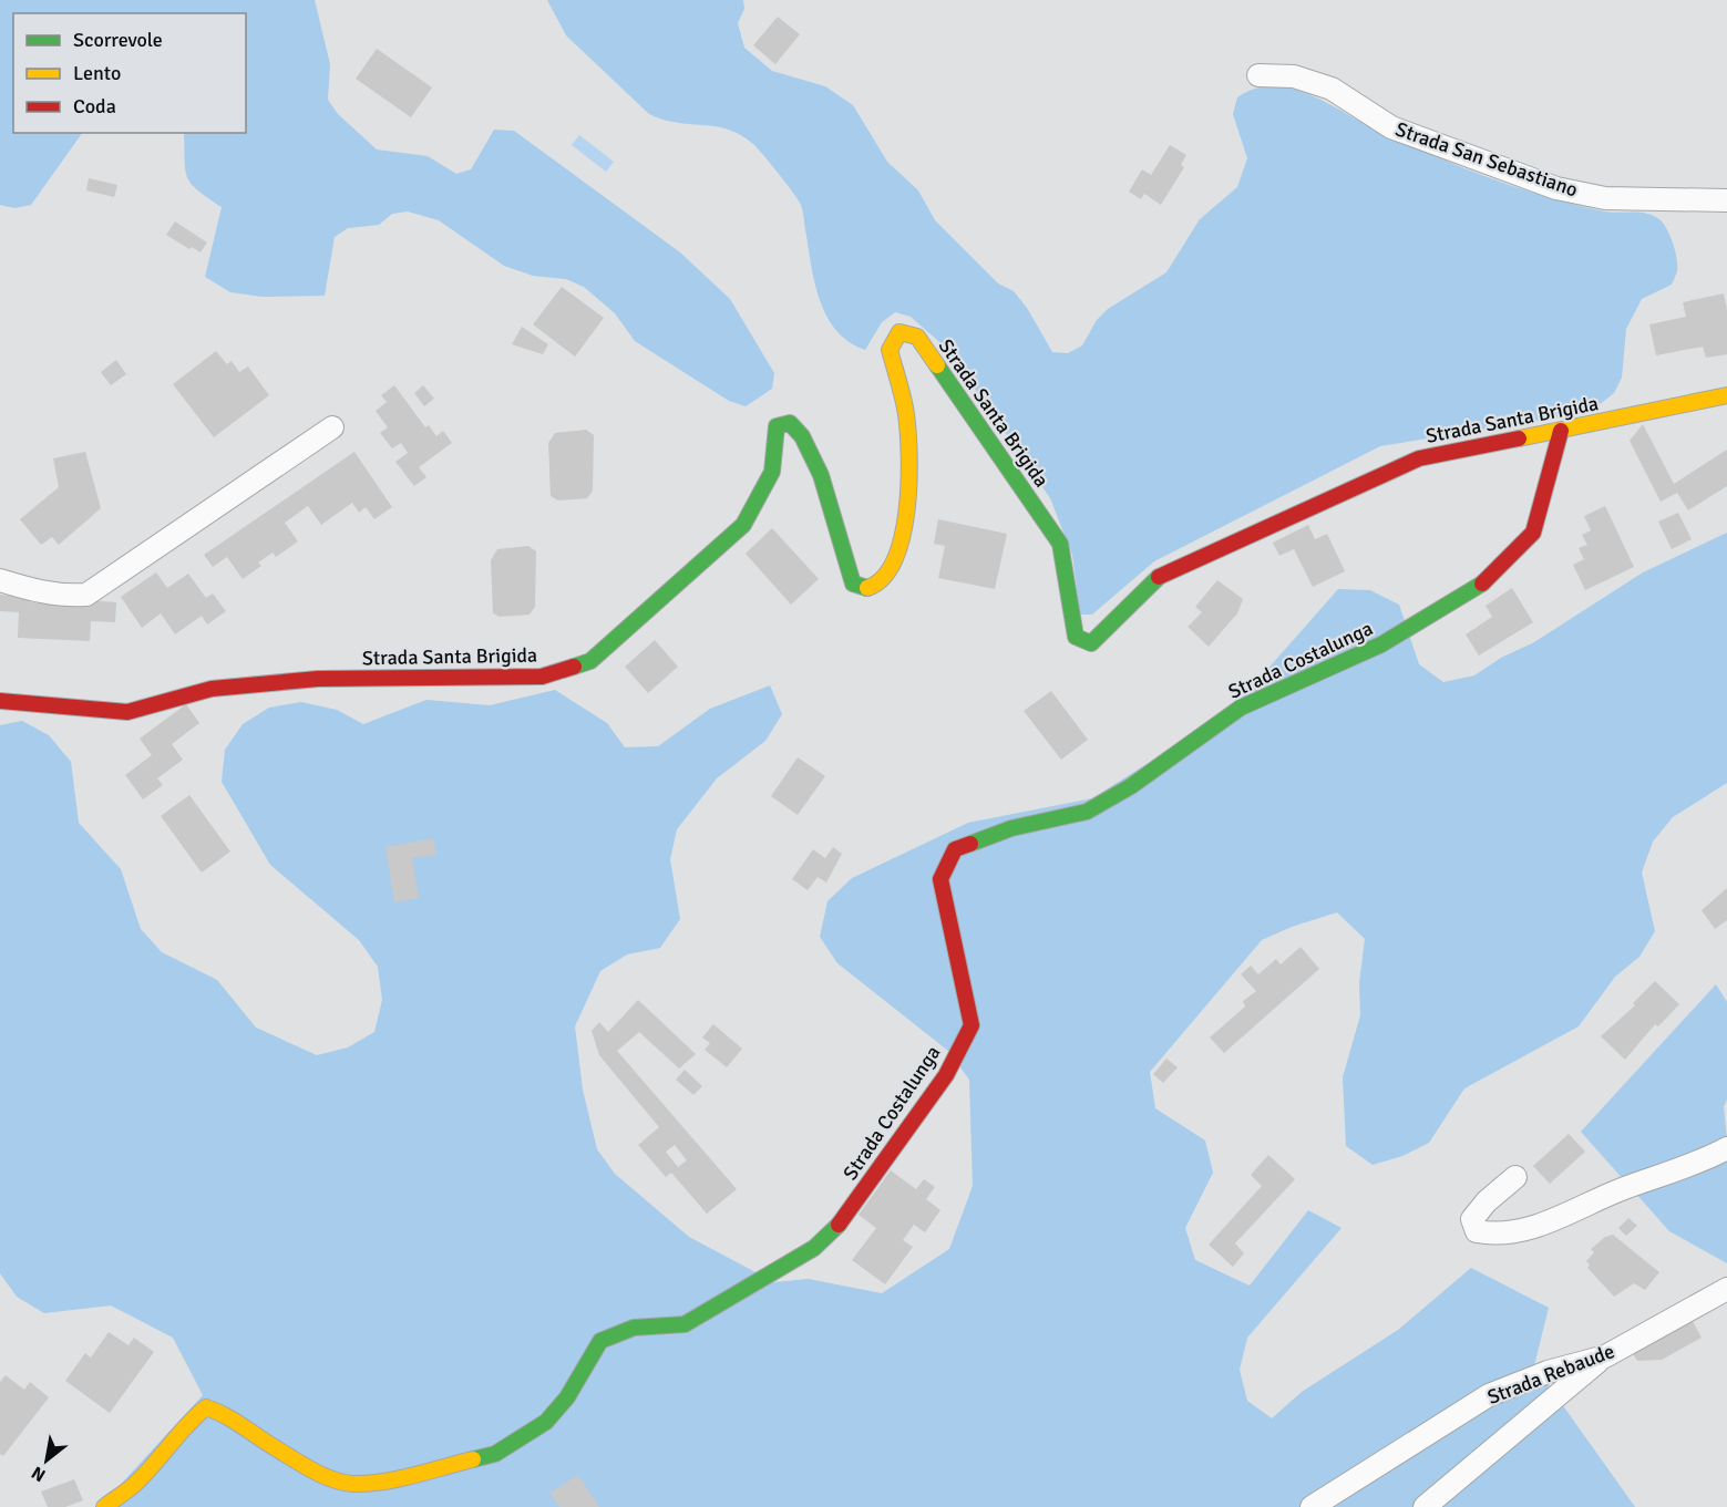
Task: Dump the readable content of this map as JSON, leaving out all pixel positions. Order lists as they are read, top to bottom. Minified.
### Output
{"streets":{"street":["Strada San Sebastiano","Strada Santa Brigida","Strada Costalunga","Strada Rebaude"]},"crossings":[["Strada Santa Brigida","Strada Costalunga"]],"legend":["Scorrevole","Lento","Coda"],"north":"bottom left"}
